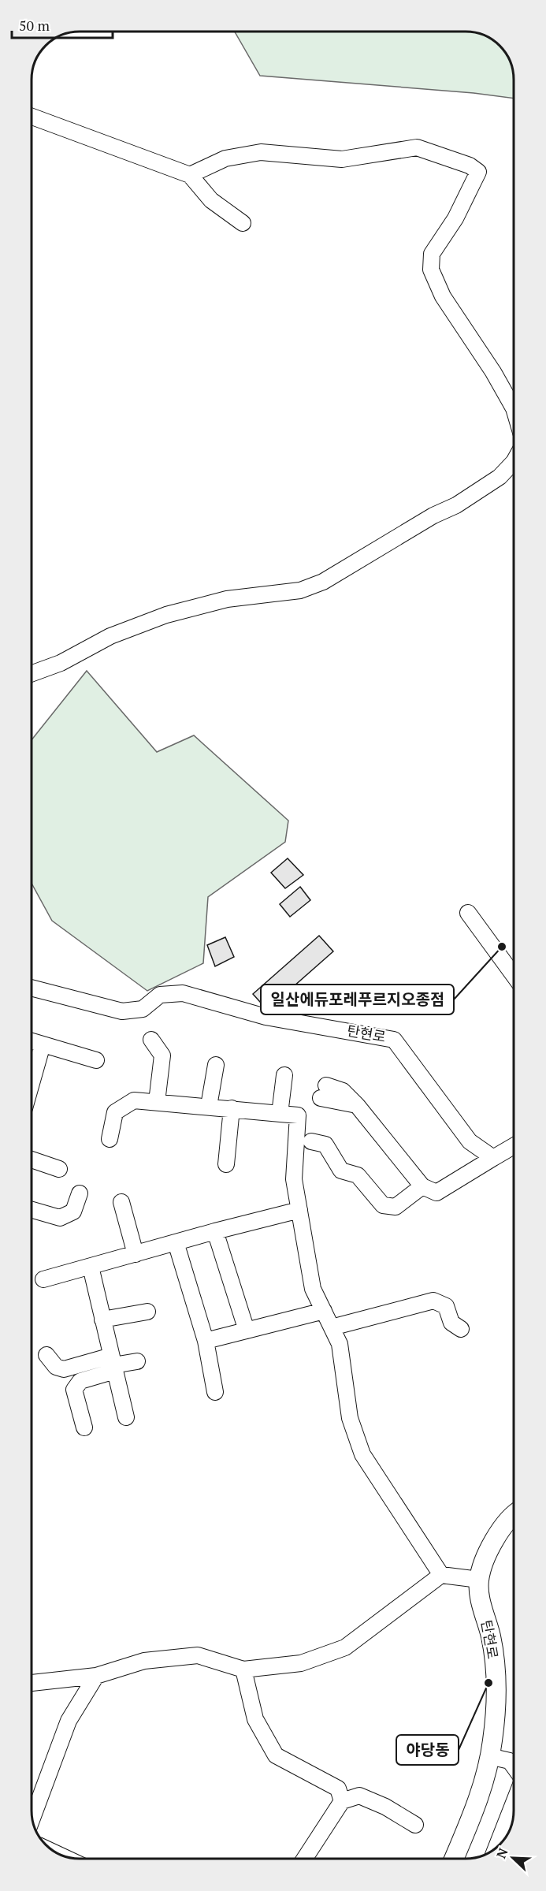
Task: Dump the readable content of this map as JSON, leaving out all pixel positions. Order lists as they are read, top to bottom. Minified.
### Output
{"streets":{"main road":["탄현로"]},"places":["일산에듀포레푸르지오종점","야당동"],"scale_bar":"50 m","north":"top left"}
